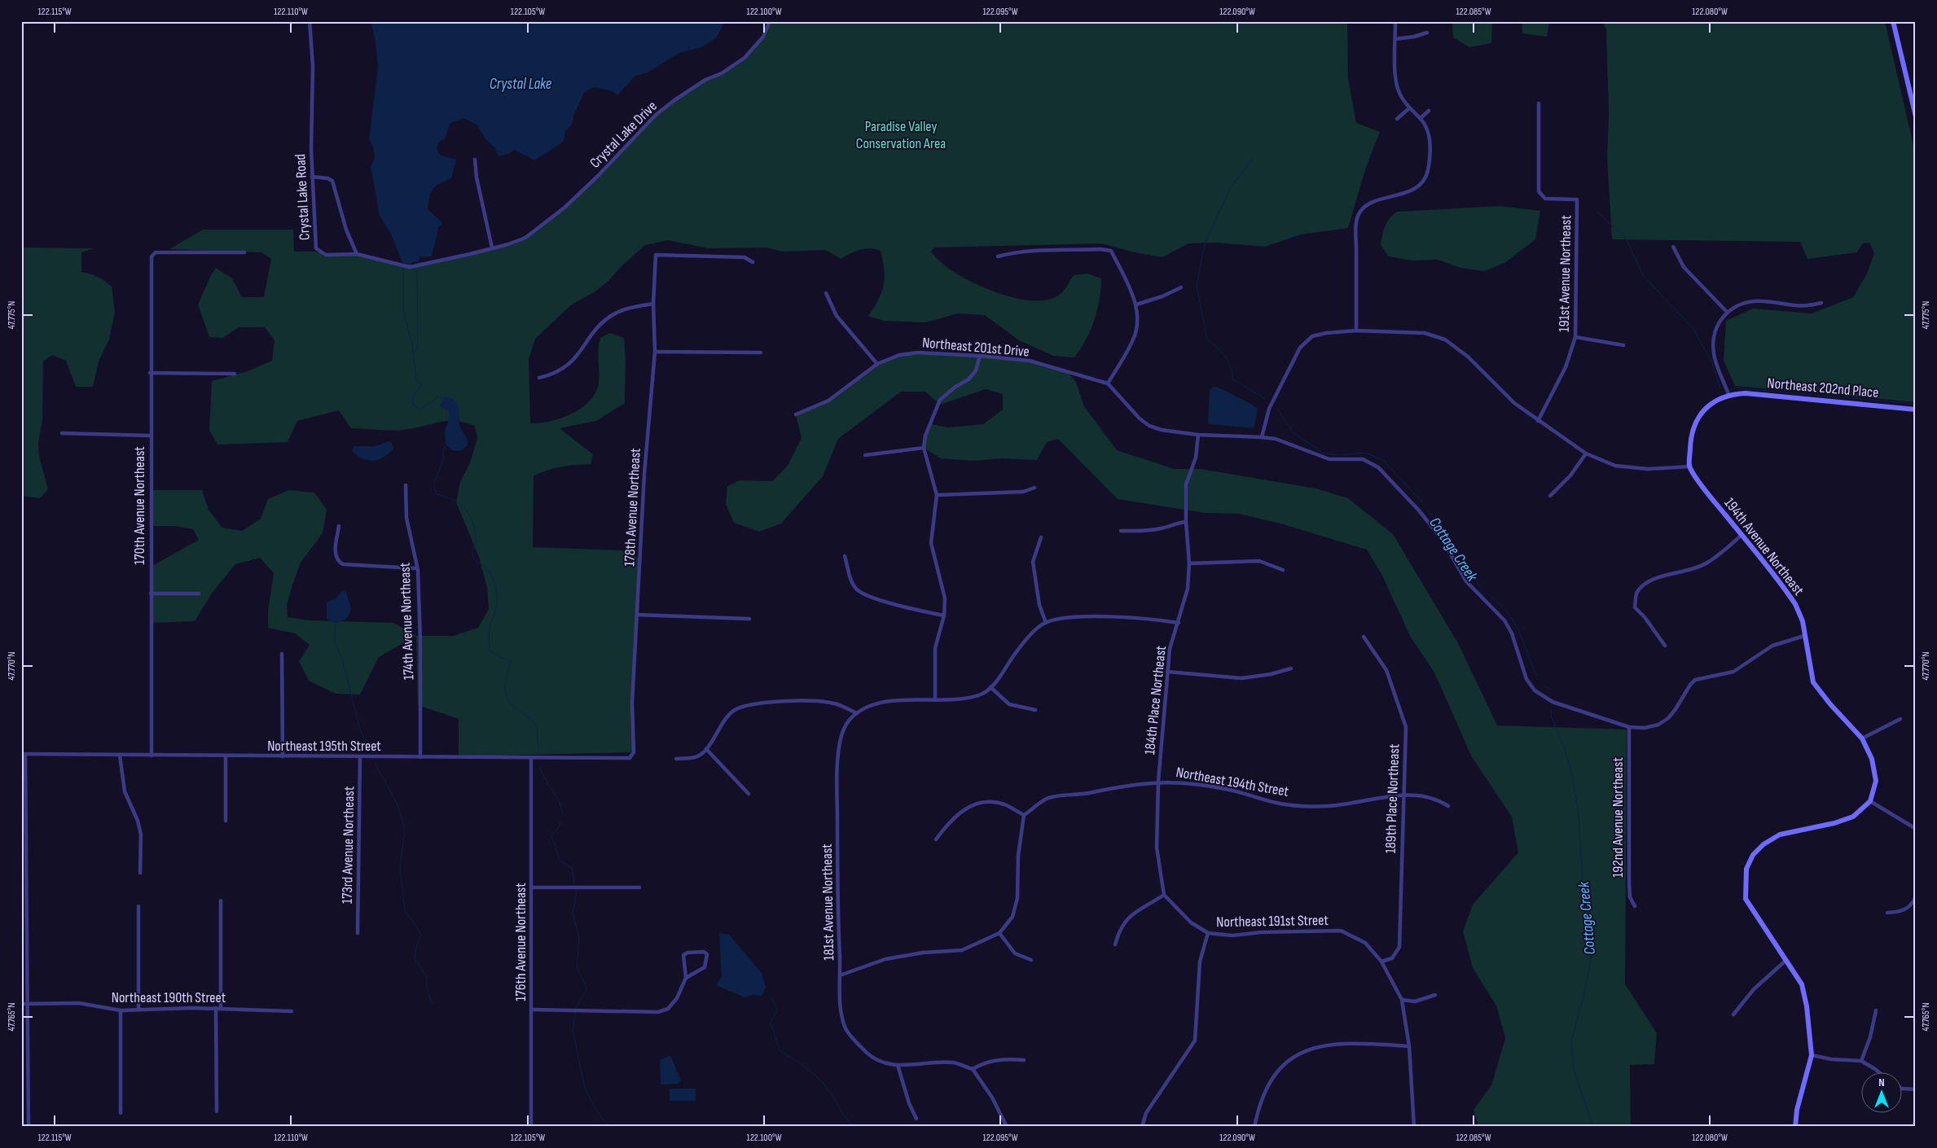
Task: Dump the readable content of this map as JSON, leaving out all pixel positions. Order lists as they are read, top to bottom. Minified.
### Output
{"streets":{"street":["Crystal Lake Drive","Crystal Lake Road","191st Avenue Northeast","Northeast 201st Drive","Northeast 202nd Place","170th Avenue Northeast","178th Avenue Northeast","194th Avenue Northeast","174th Avenue Northeast","184th Place Northeast","Northeast 195th Street","Northeast 194th Street","189th Place Northeast","192nd Avenue Northeast","173rd Avenue Northeast","181st Avenue Northeast","Northeast 191st Street","176th Avenue Northeast","Northeast 190th Street"]},"crossings":[["Crystal Lake Drive","Crystal Lake Road"],["170th Avenue Northeast","Northeast 195th Street"],["178th Avenue Northeast","Northeast 195th Street"],["174th Avenue Northeast","Northeast 195th Street"],["184th Place Northeast","Northeast 194th Street"],["184th Place Northeast","Northeast 191st Street"],["Northeast 195th Street","173rd Avenue Northeast"],["Northeast 195th Street","176th Avenue Northeast"],["Northeast 194th Street","189th Place Northeast"],["189th Place Northeast","Northeast 191st Street"]],"water":["Crystal Lake","Cottage Creek"],"parks":["Paradise Valley Conservation Area"],"north":"top","coordinates":["122.115°W","122.110°W","122.105°W","122.100°W","122.095°W","122.090°W","122.085°W","122.080°W","47.775°N","47.770°N","47.765°N"]}
